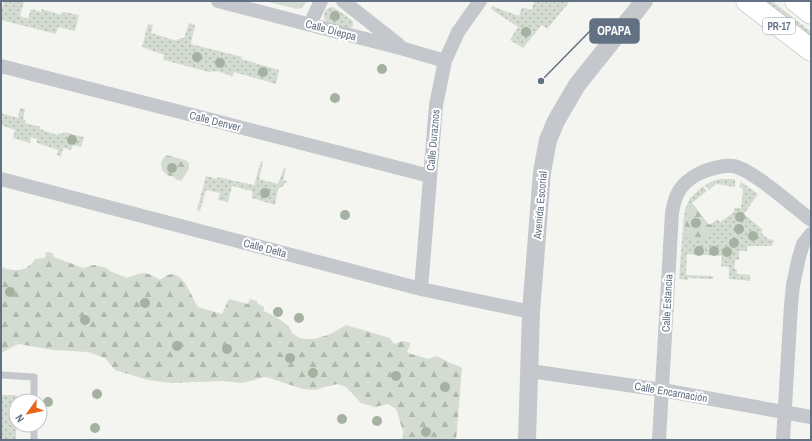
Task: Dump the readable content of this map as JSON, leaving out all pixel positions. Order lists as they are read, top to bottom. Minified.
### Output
{"streets":{"main road":["PR-17"],"street":["Calle Dieppa","Calle Denver","Calle Duraznos","Avenida Escorial","Calle Delta","Calle Estancia","Calle Encarnación"]},"crossings":[["Calle Dieppa","Calle Duraznos"],["Calle Denver","Calle Duraznos"],["Calle Duraznos","Calle Delta"],["Avenida Escorial","Calle Delta"],["Avenida Escorial","Calle Encarnación"],["Calle Estancia","Calle Encarnación"]],"places":["OPAPA"],"north":"bottom left"}
